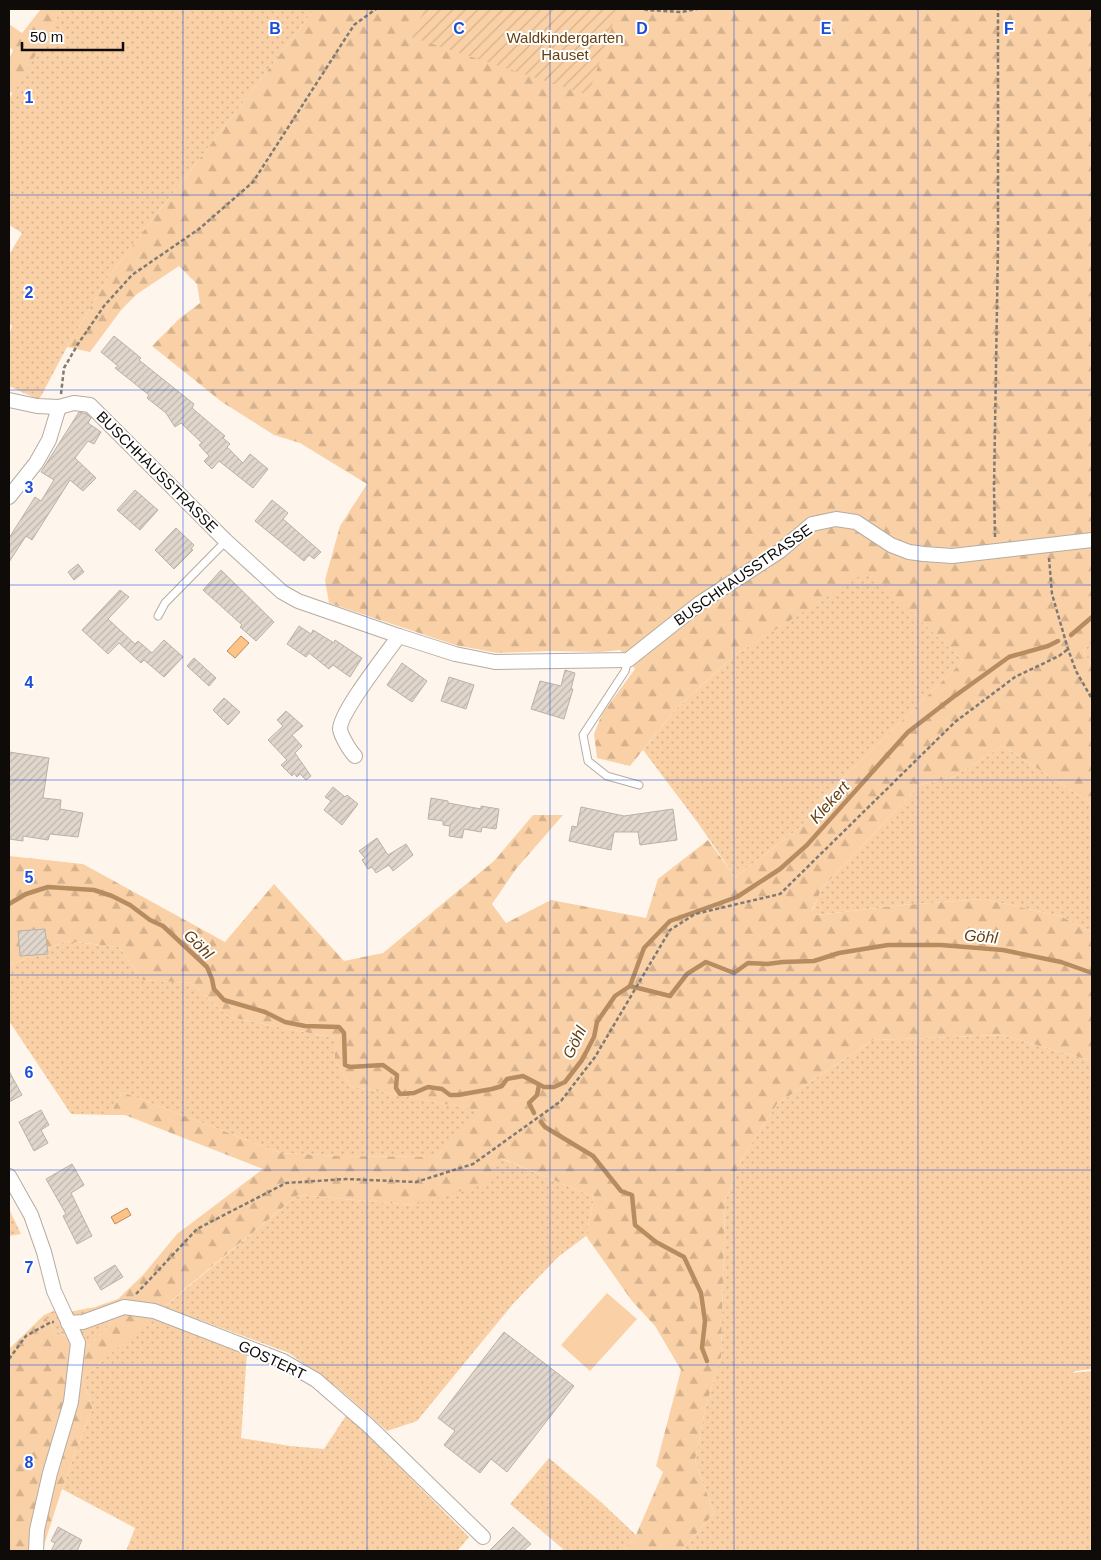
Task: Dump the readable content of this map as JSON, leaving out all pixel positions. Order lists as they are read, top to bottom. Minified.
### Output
{"streets":{"street":["BUSCHHAUSSTRASSE","GOSTERT"]},"water":["Klekert","Göhl"],"parks":["Waldkindergarten Hauset"],"scale_bar":"50 m","grid":{"columns":["B","C","D","E","F"],"rows":["1","2","3","4","5","6","7","8"]}}
